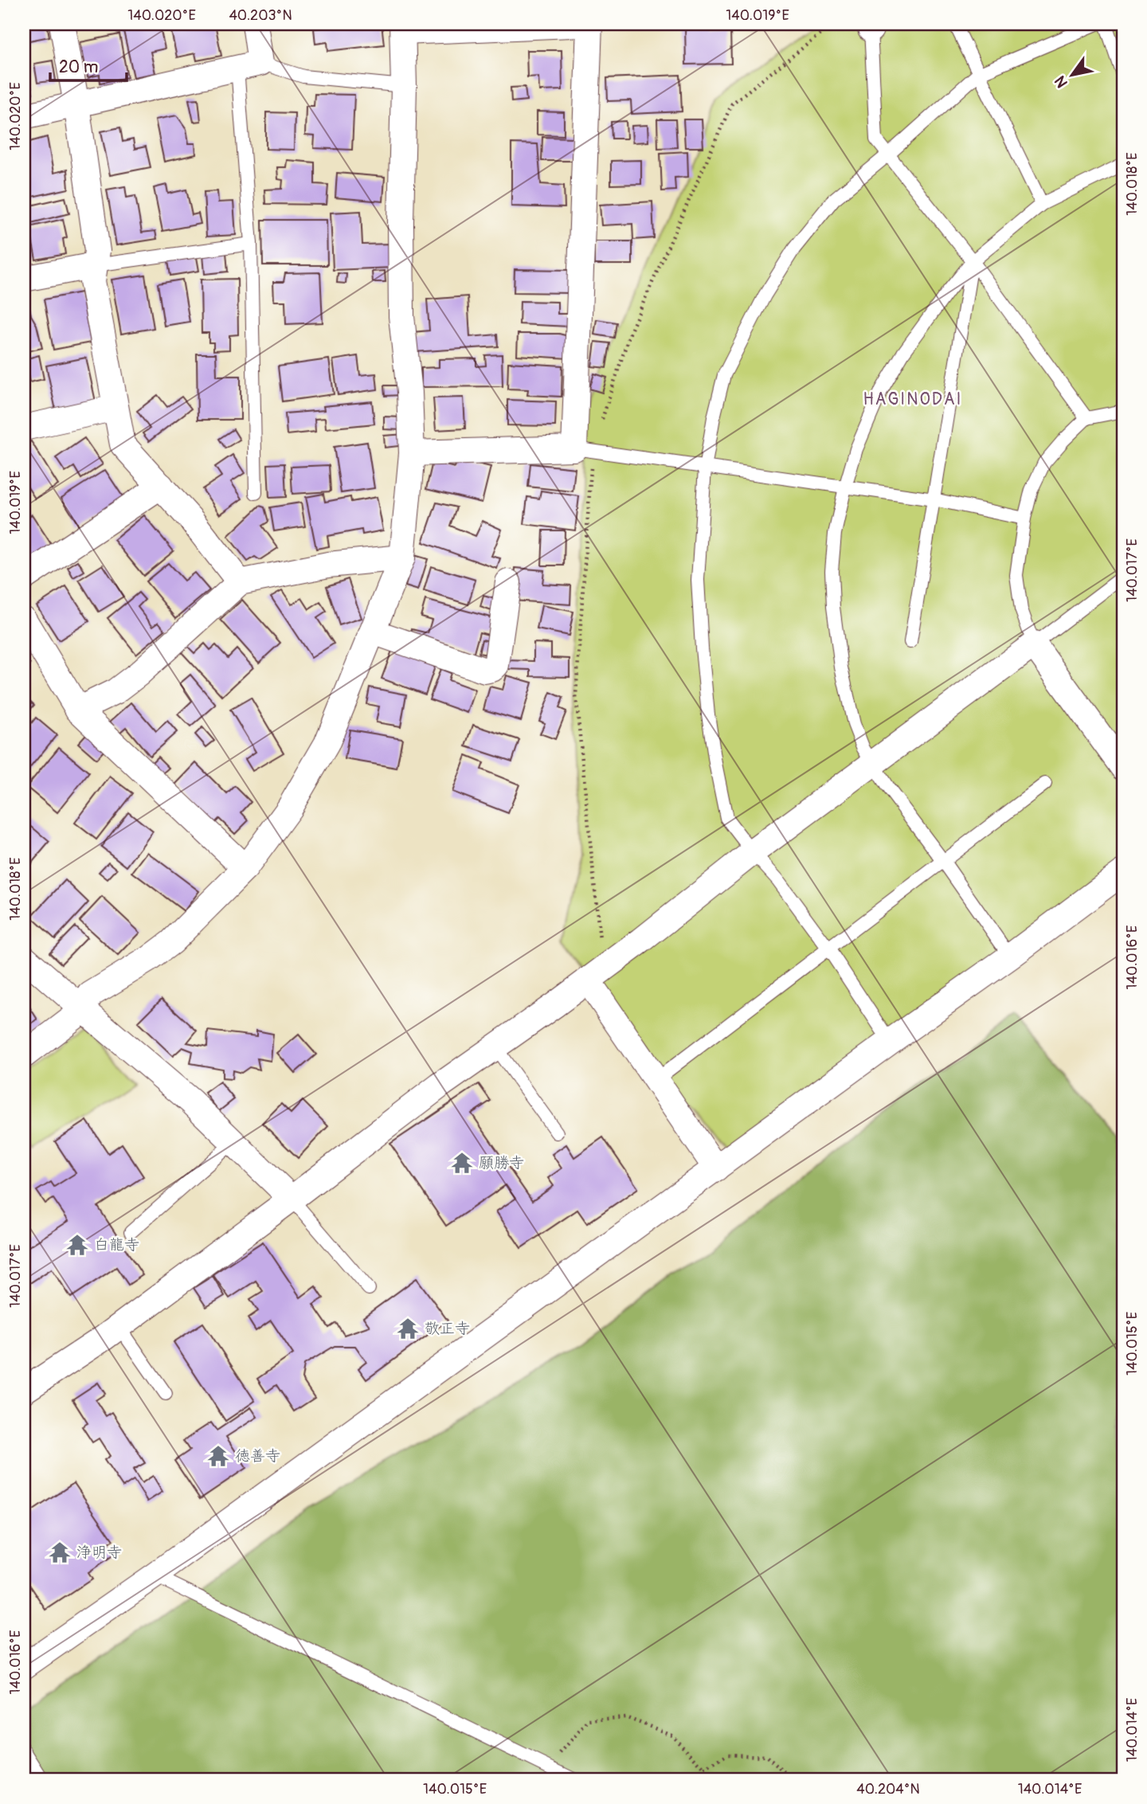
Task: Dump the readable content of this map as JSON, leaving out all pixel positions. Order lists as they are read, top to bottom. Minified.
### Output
{"districts":["HAGINODAI"],"places":{"temple":["願勝寺","白龍寺","敬正寺","徳善寺","浄明寺"]},"scale_bar":"20 m","north":"bottom left","coordinates":["140.020°E","40.203°N","140.019°E","140.018°E","140.017°E","140.016°E","140.015°E","140.014°E","40.204°N"]}
